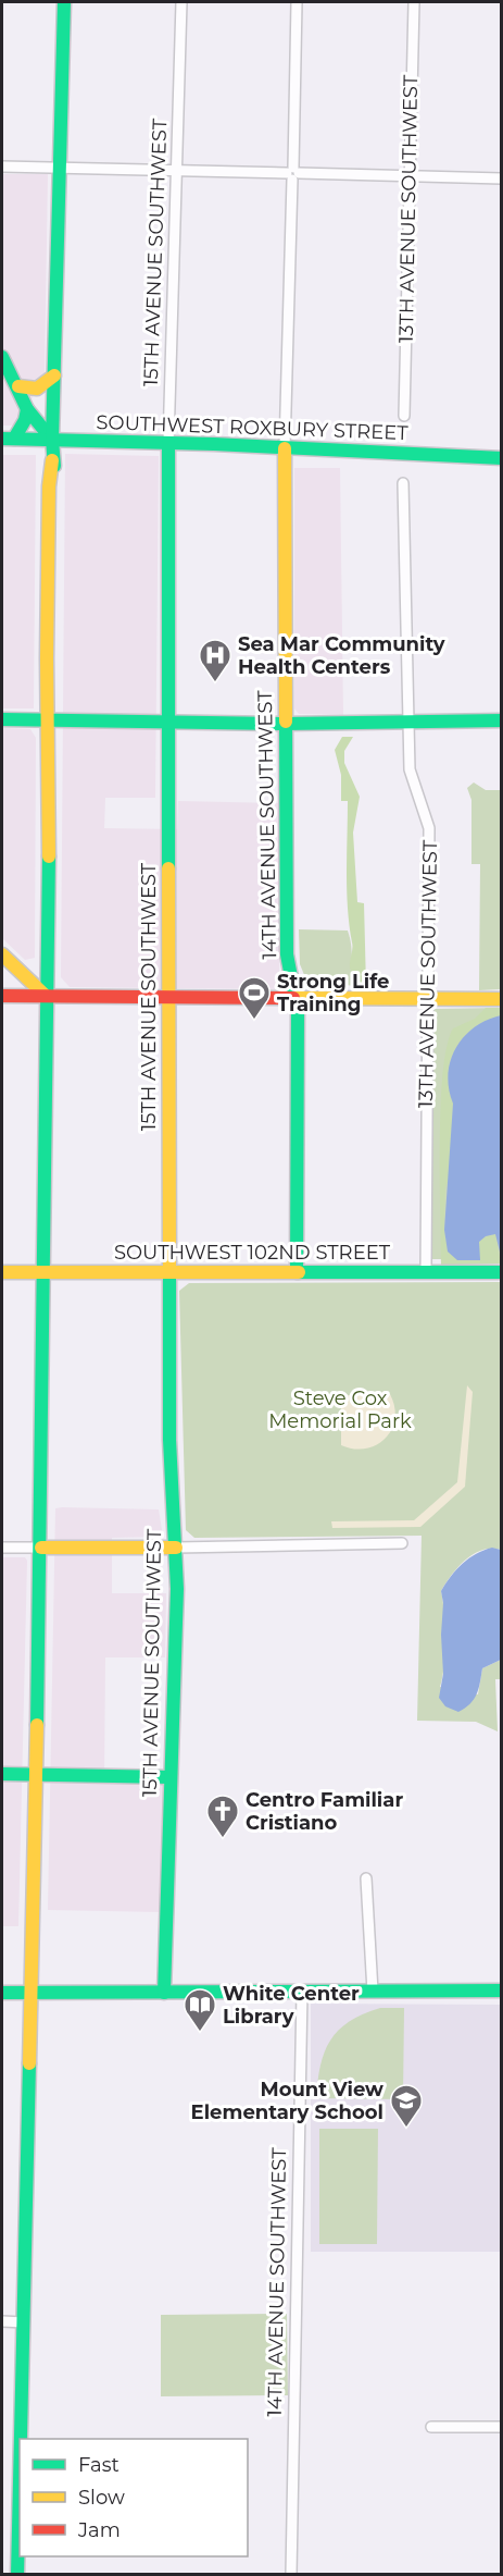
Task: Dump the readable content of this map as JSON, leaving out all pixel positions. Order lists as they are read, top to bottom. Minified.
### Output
{"streets":{"street":["13TH AVENUE SOUTHWEST","15TH AVENUE SOUTHWEST","SOUTHWEST ROXBURY STREET","14TH AVENUE SOUTHWEST","SOUTHWEST 102ND STREET"]},"crossings":[["13TH AVENUE SOUTHWEST","SOUTHWEST 102ND STREET"],["15TH AVENUE SOUTHWEST","SOUTHWEST ROXBURY STREET"],["15TH AVENUE SOUTHWEST","SOUTHWEST 102ND STREET"],["SOUTHWEST ROXBURY STREET","14TH AVENUE SOUTHWEST"],["14TH AVENUE SOUTHWEST","SOUTHWEST 102ND STREET"]],"parks":["Steve Cox Memorial Park"],"places":{"hospital":["Sea Mar Community Health Centers"],"sports":["Strong Life Training"],"church":["Centro Familiar Cristiano"],"library":["White Center Library"],"school or university":["Mount View Elementary School"]},"legend":["Fast","Slow","Jam"]}
